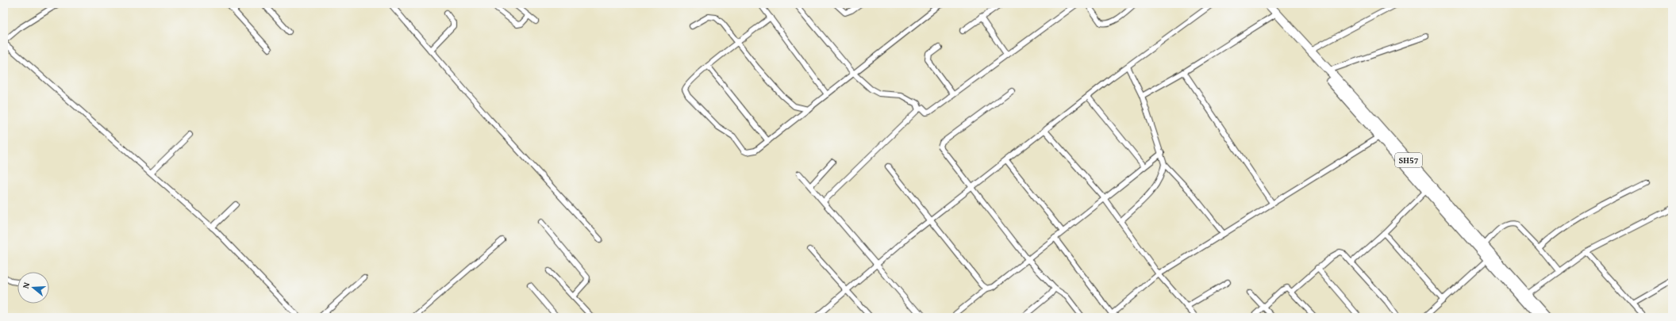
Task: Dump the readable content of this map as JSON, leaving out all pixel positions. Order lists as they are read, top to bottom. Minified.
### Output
{"streets":{"main road":["SH57"]},"north":"left"}
